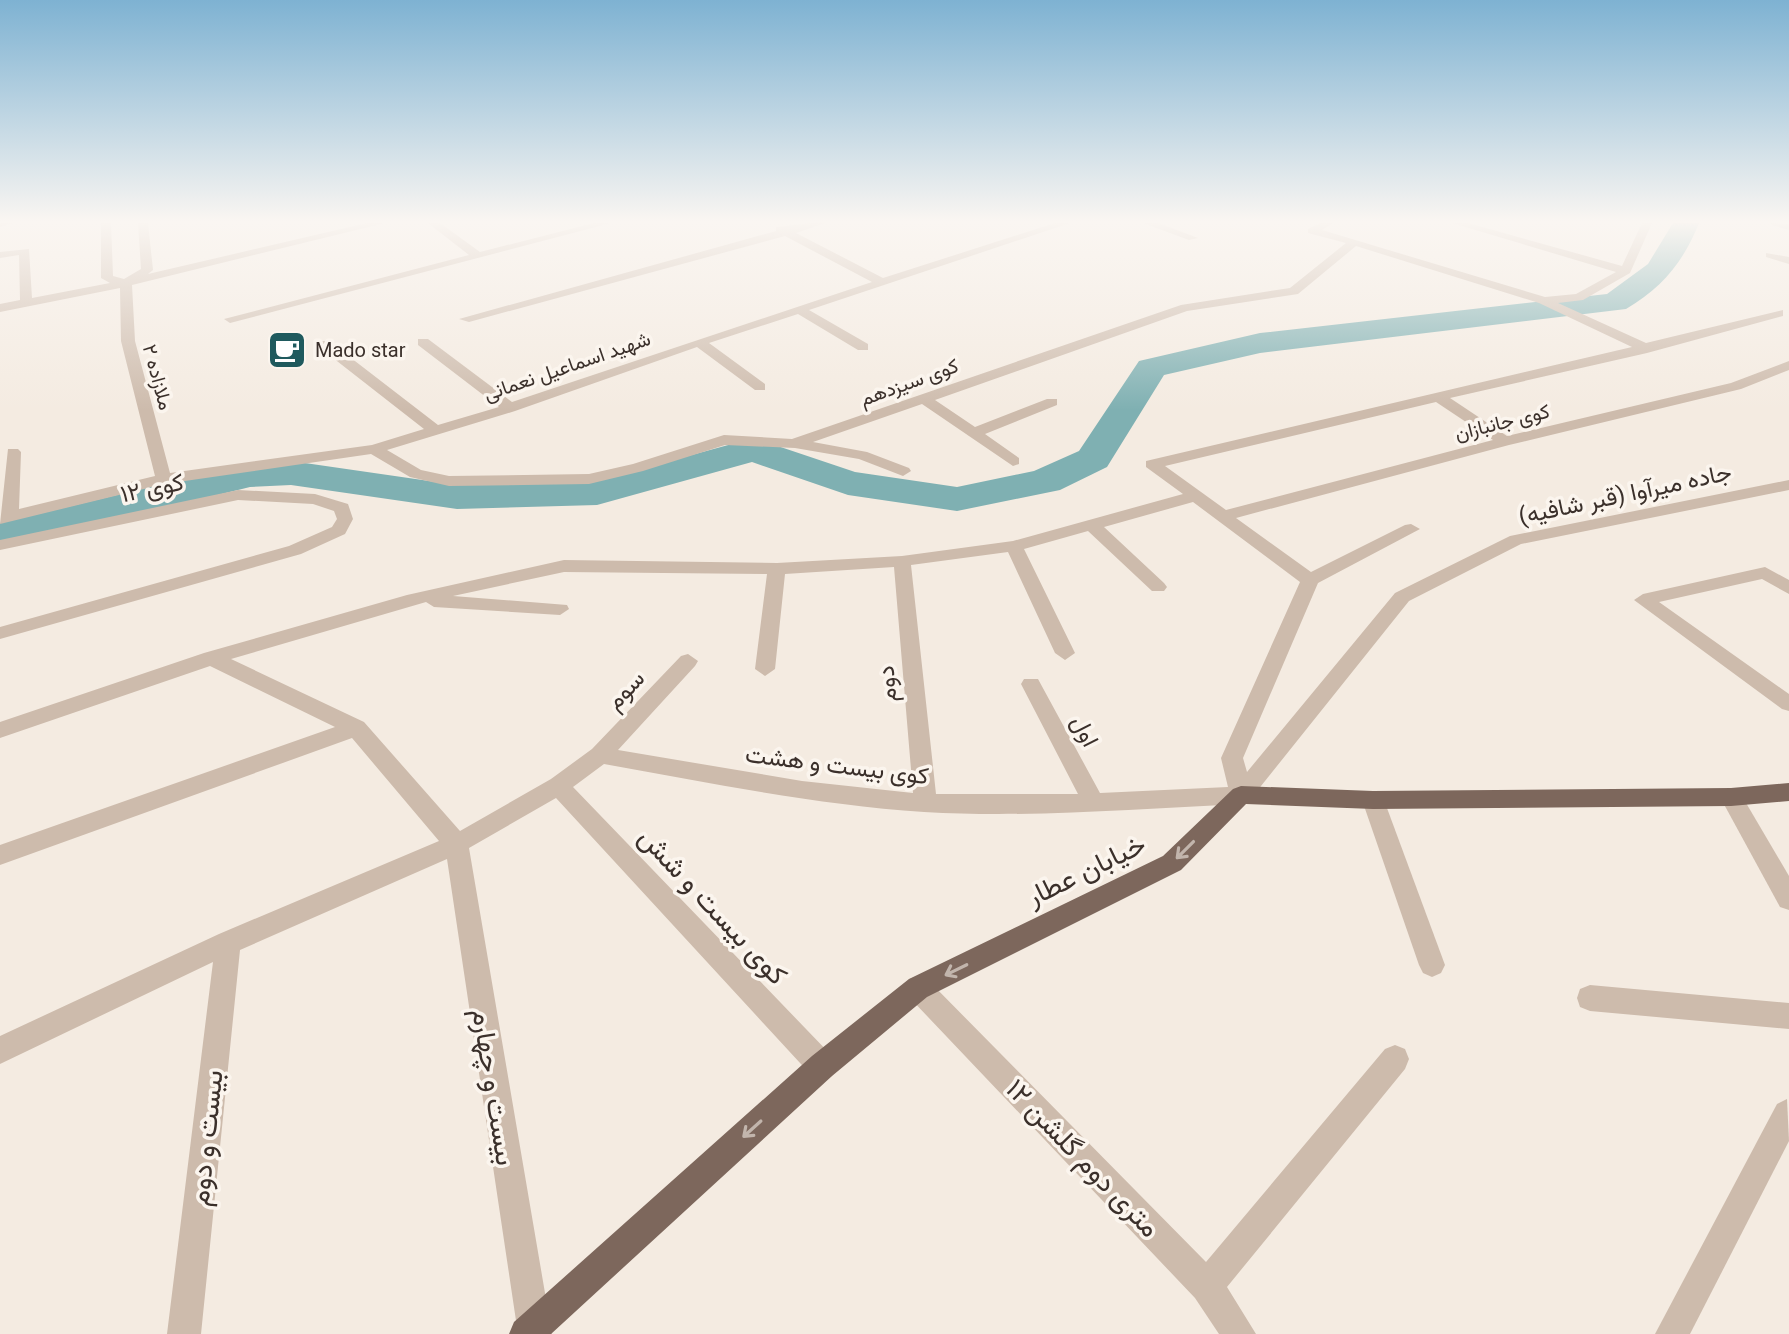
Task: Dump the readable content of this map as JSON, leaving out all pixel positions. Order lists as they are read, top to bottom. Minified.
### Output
{"streets":{"main road":["خیابان عطار"],"street":["شهید اسماعیل نعمانی","ملازاده ۲","کوی سیزدهم","کوی جانبازان","کوی ۱۲","جاده میرآوا (قبر شافیه)","دوم","سوم","اول","کوی بیست و هشت","کوی بیست و شش","بیست و چهارم","بیست و دوم","۱۲ متری دوم گلشن"]},"crossings":[["شهید اسماعیل نعمانی","ملازاده ۲"],["شهید اسماعیل نعمانی","کوی سیزدهم"],["جاده میرآوا (قبر شافیه)","کوی بیست و هشت"],["جاده میرآوا (قبر شافیه)","خیابان عطار"],["دوم","کوی بیست و هشت"],["سوم","کوی بیست و هشت"],["اول","کوی بیست و هشت"],["کوی بیست و هشت","خیابان عطار"],["خیابان عطار","کوی بیست و شش"],["خیابان عطار","بیست و چهارم"],["خیابان عطار","۱۲ متری دوم گلشن"]],"one_way":["خیابان عطار"],"places":{"cafe":["Mado star"]}}
